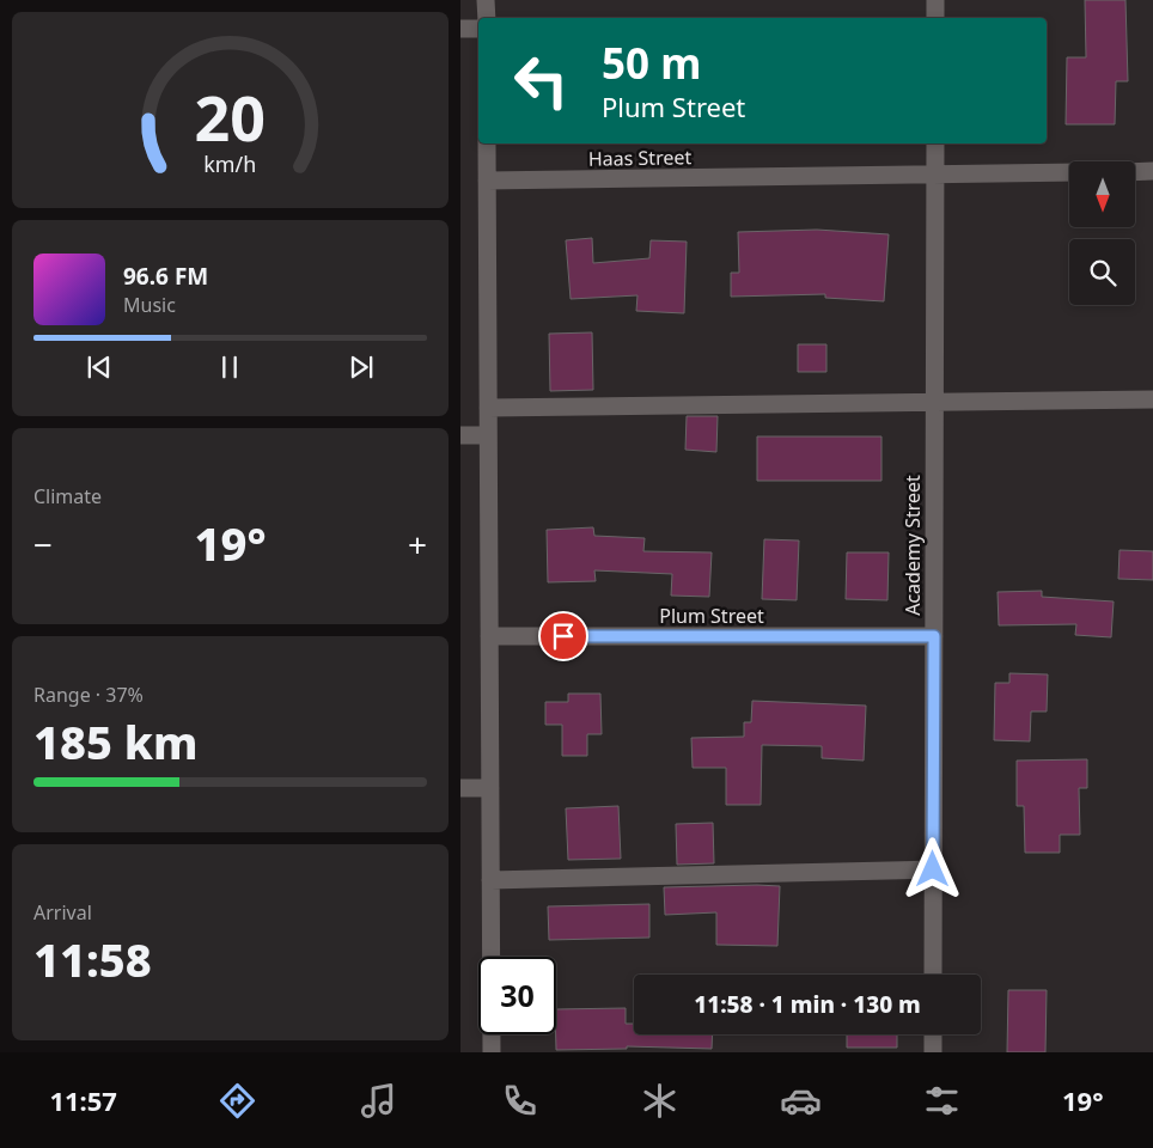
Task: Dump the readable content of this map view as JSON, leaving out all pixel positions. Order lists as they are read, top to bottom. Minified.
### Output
{"streets":{"street":["Haas Street","Academy Street","Plum Street"]},"crossings":[["Haas Street","Academy Street"],["Academy Street","Plum Street"]],"north":"bottom","page":{"turn":["50 m","Plum Street"],"song":["96.6 FM","Music"],"tile":["Climate",["Range · 37%","185 km"],["Arrival","11:58"]],"heat":["−","19°","+"],"limit":"30","trip":"11:58 · 1 min · 130 m","tabs":["11:57","19°"],"gauge":["20","km/h"]}}
